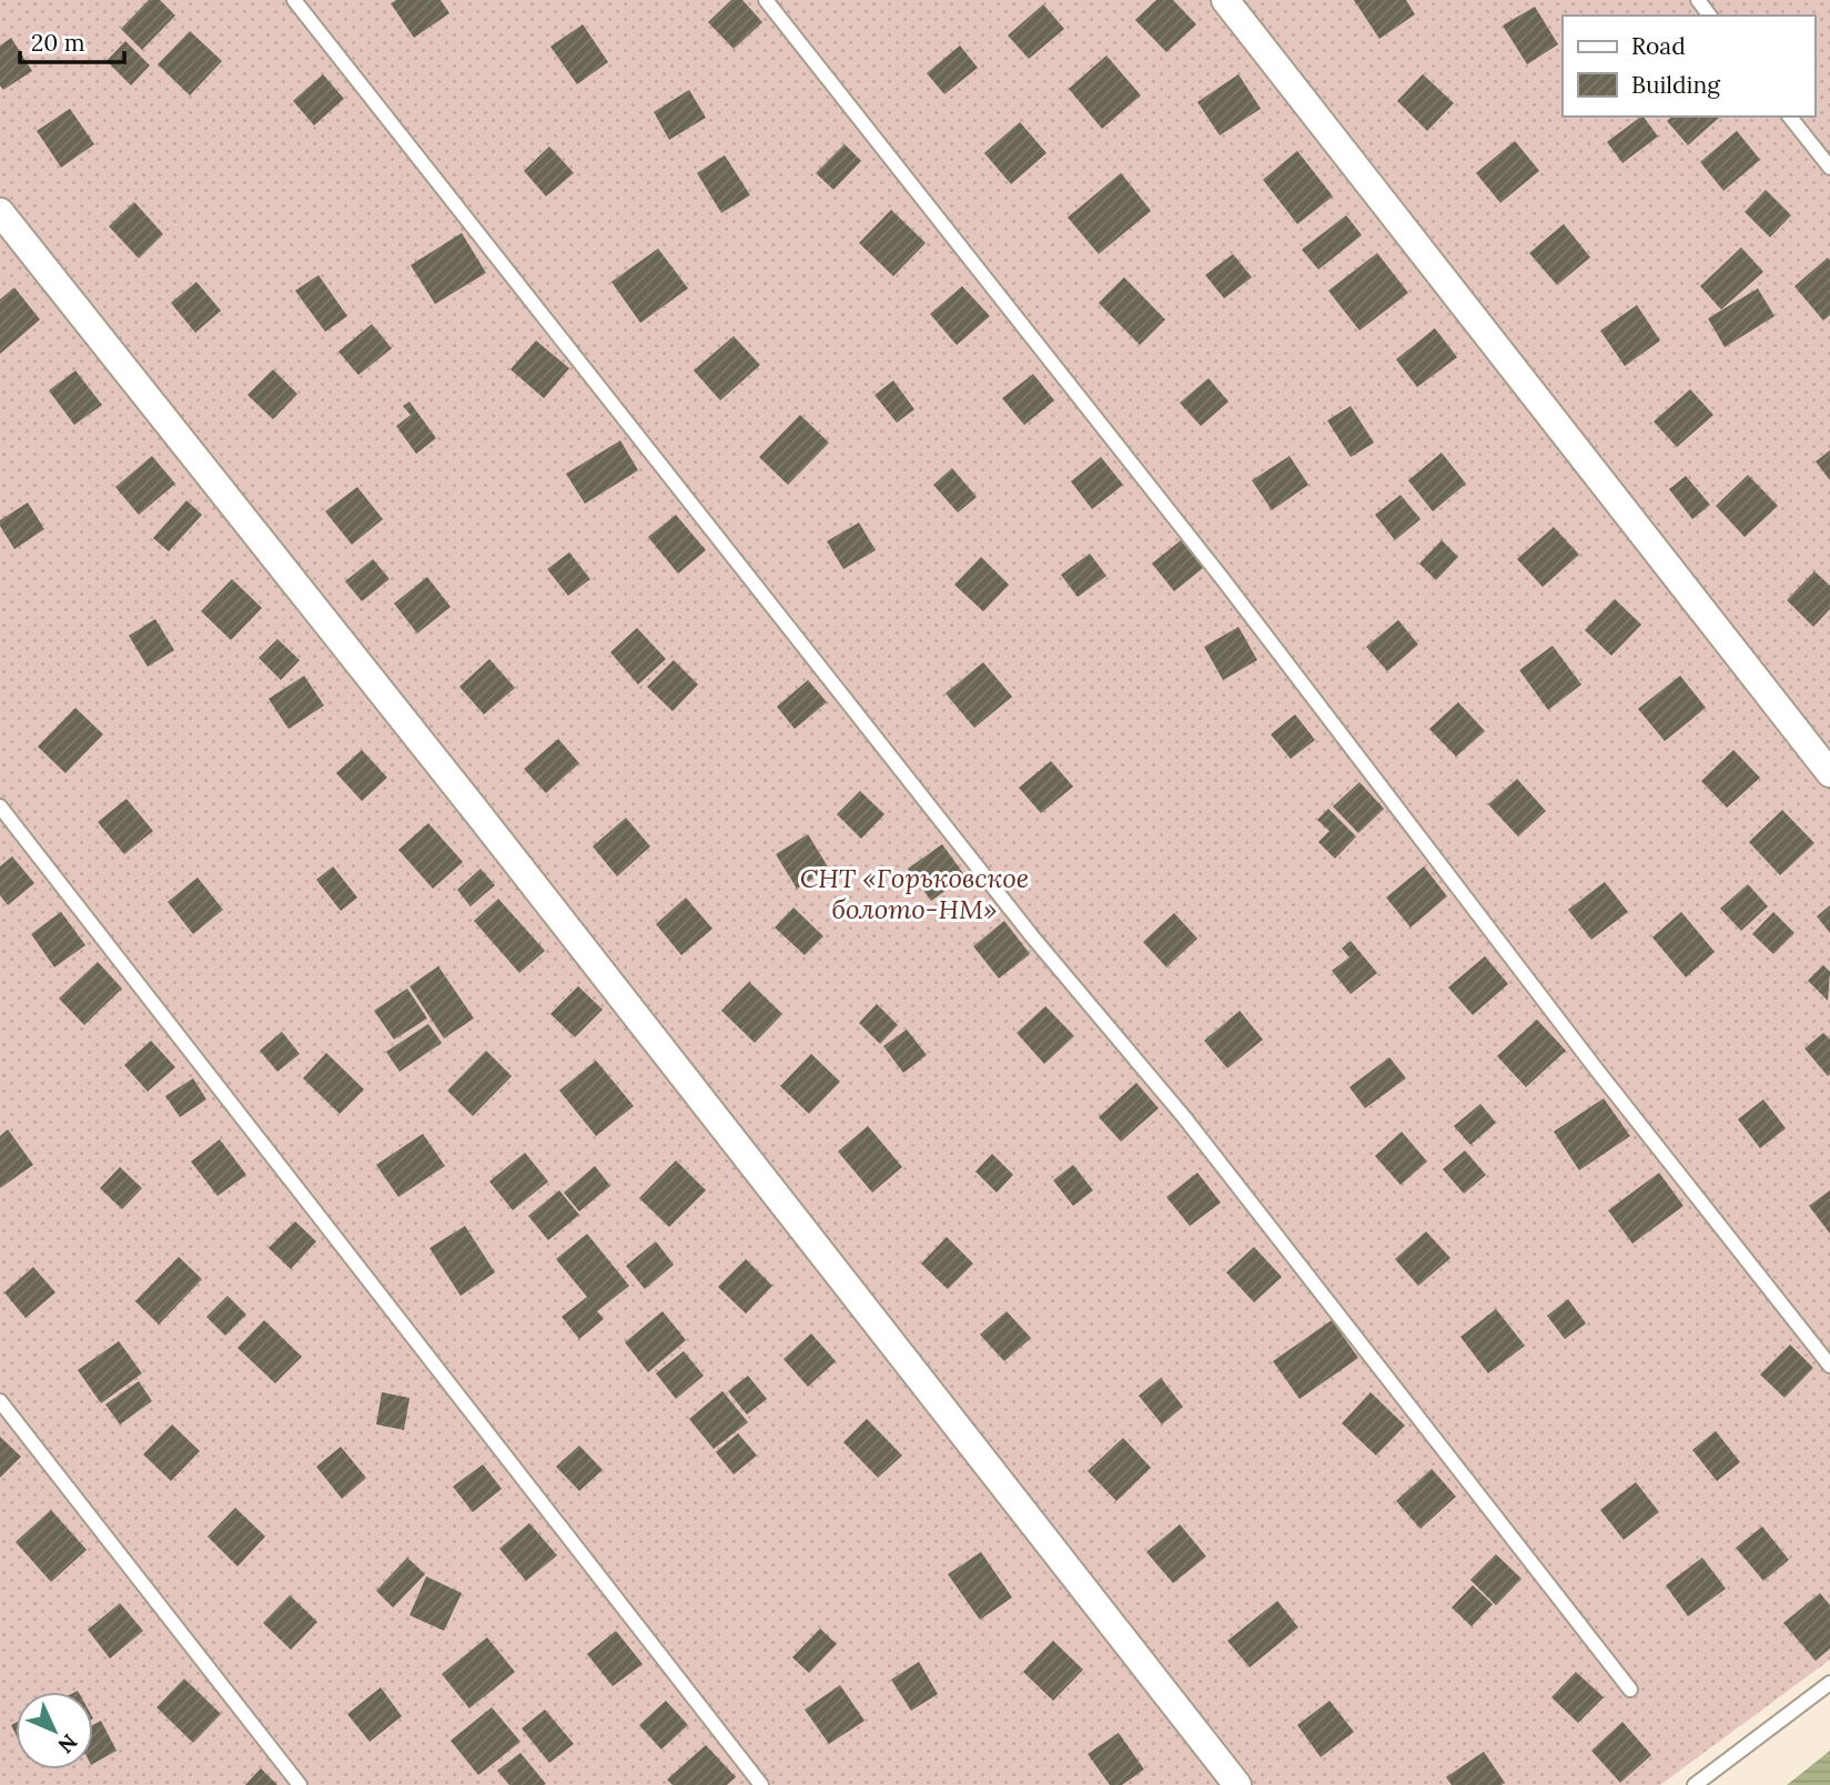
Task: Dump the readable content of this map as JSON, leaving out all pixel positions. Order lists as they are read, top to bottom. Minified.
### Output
{"parks":["СНТ «Горьковское болото-НМ»"],"legend":["Road","Building"],"scale_bar":"20 m","north":"bottom right"}
